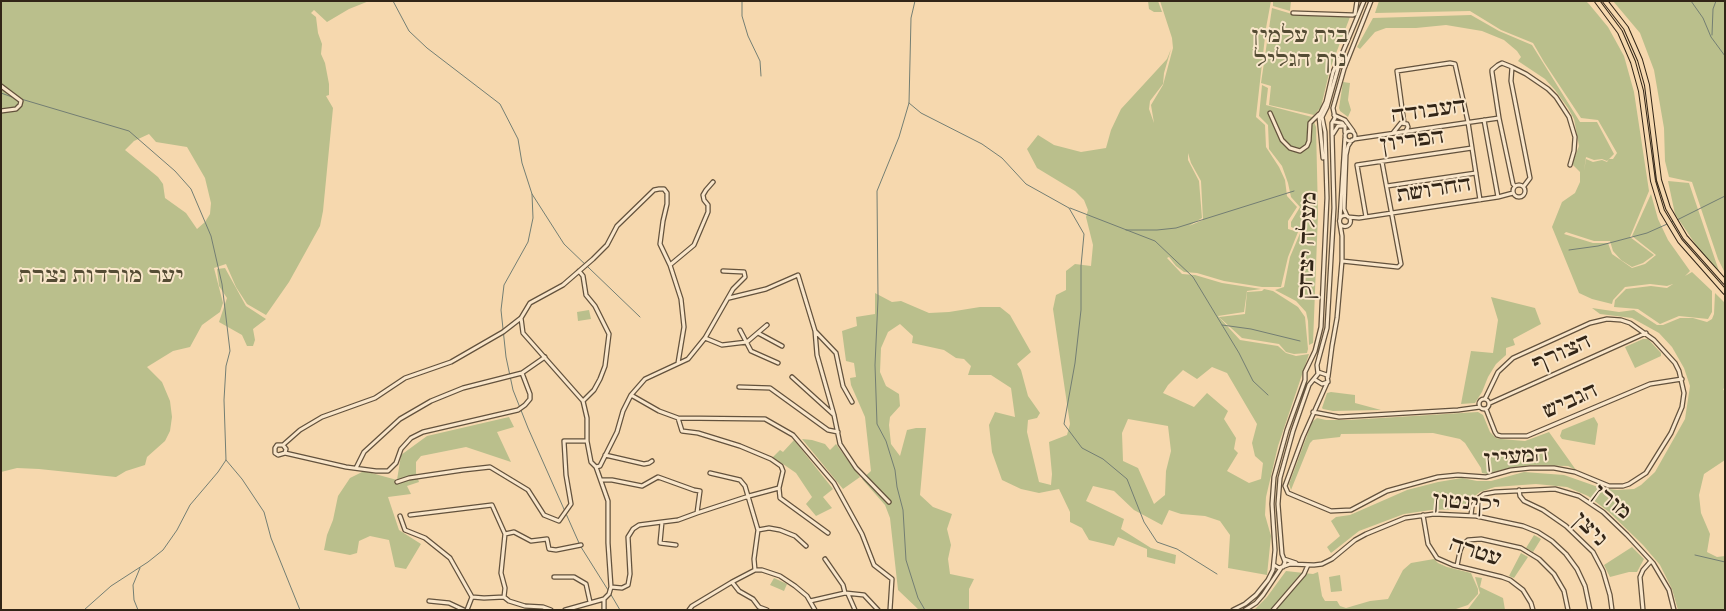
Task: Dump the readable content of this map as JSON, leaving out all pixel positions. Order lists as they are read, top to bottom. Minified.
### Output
{"streets":{"street":["העבודה","הפריון","החרושת","מעלה יצחק","הצורף","הגביש","המעיין","מורן","יקינטון","ניצן","עטרה"]},"crossings":[["הפריון","החרושת"],["הצורף","הגביש"],["הצורף","המעיין"],["הגביש","המעיין"],["מורן","יקינטון"],["מורן","ניצן"],["יקינטון","עטרה"]],"parks":["בית עלמין נוף הגליל","יער מורדות נצרת"]}
